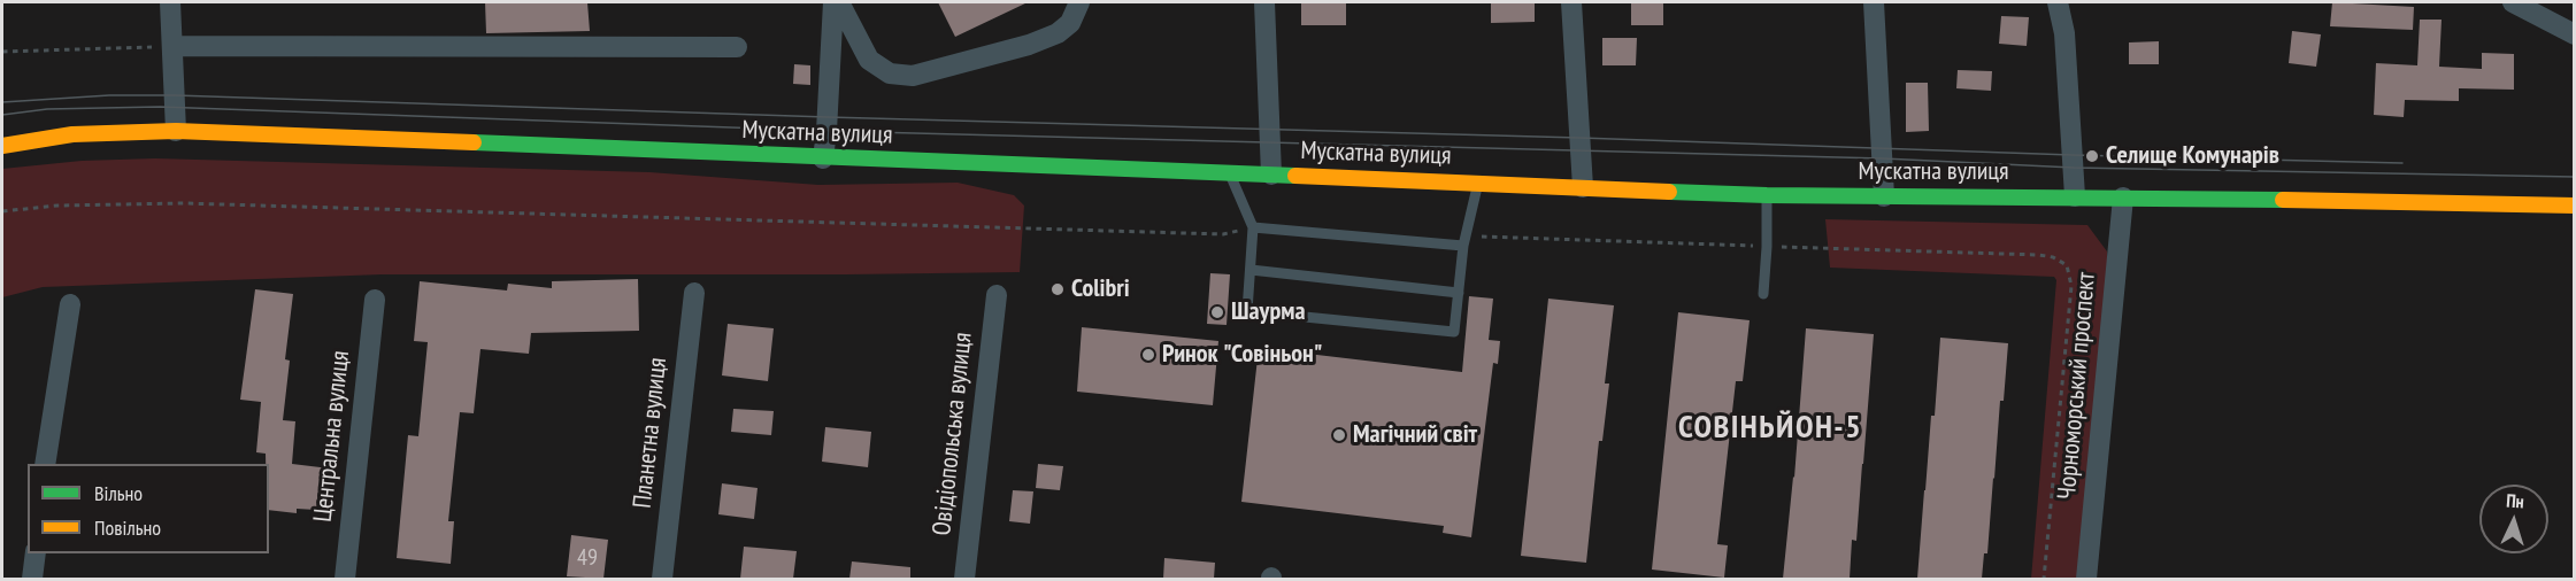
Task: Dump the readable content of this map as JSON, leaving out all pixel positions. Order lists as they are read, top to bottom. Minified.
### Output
{"streets":{"street":["Мускатна вулиця","Чорноморський проспект","Планетна вулиця","Овідіопольська вулиця","Центральна вулиця"]},"crossings":[["Мускатна вулиця","Чорноморський проспект"]],"districts":["СОВІНЬЙОН-5"],"places":["Селище Комунарів","Colibri","Шаурма","Ринок \"Совіньон\"","Магічний світ"],"house_numbers":["49"],"legend":["Вільно","Повільно"],"north":"top"}
